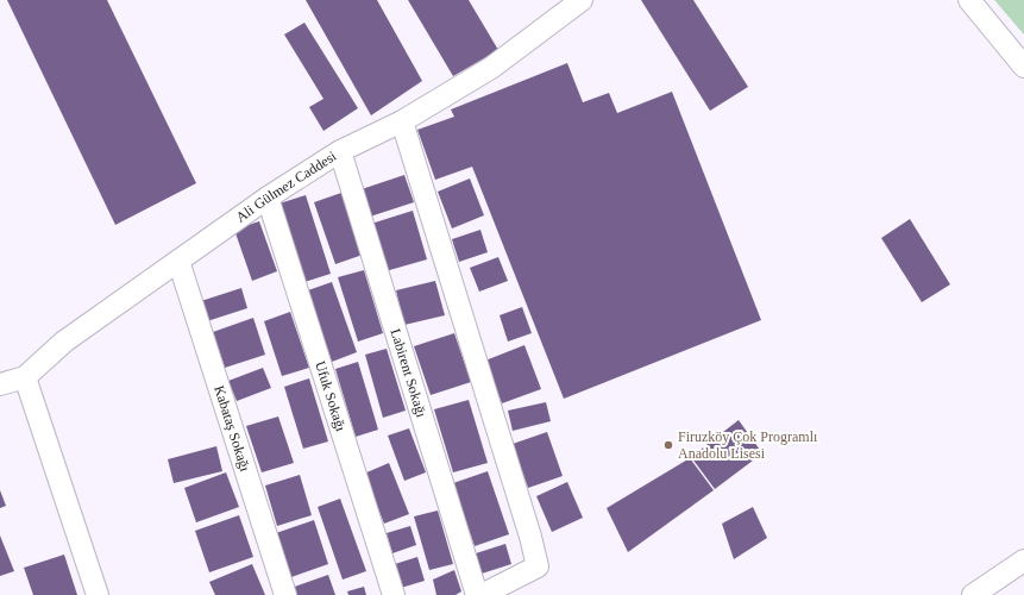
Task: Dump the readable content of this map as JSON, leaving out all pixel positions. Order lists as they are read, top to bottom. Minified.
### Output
{"streets":{"street":["Ali Gülmez Caddesi","Labirent Sokağı","Ufuk Sokağı","Kabataş Sokağı"]},"crossings":[["Ali Gülmez Caddesi","Labirent Sokağı"],["Ali Gülmez Caddesi","Ufuk Sokağı"],["Ali Gülmez Caddesi","Kabataş Sokağı"]],"places":["Firuzköy Çok Programlı Anadolu Lisesi"]}
